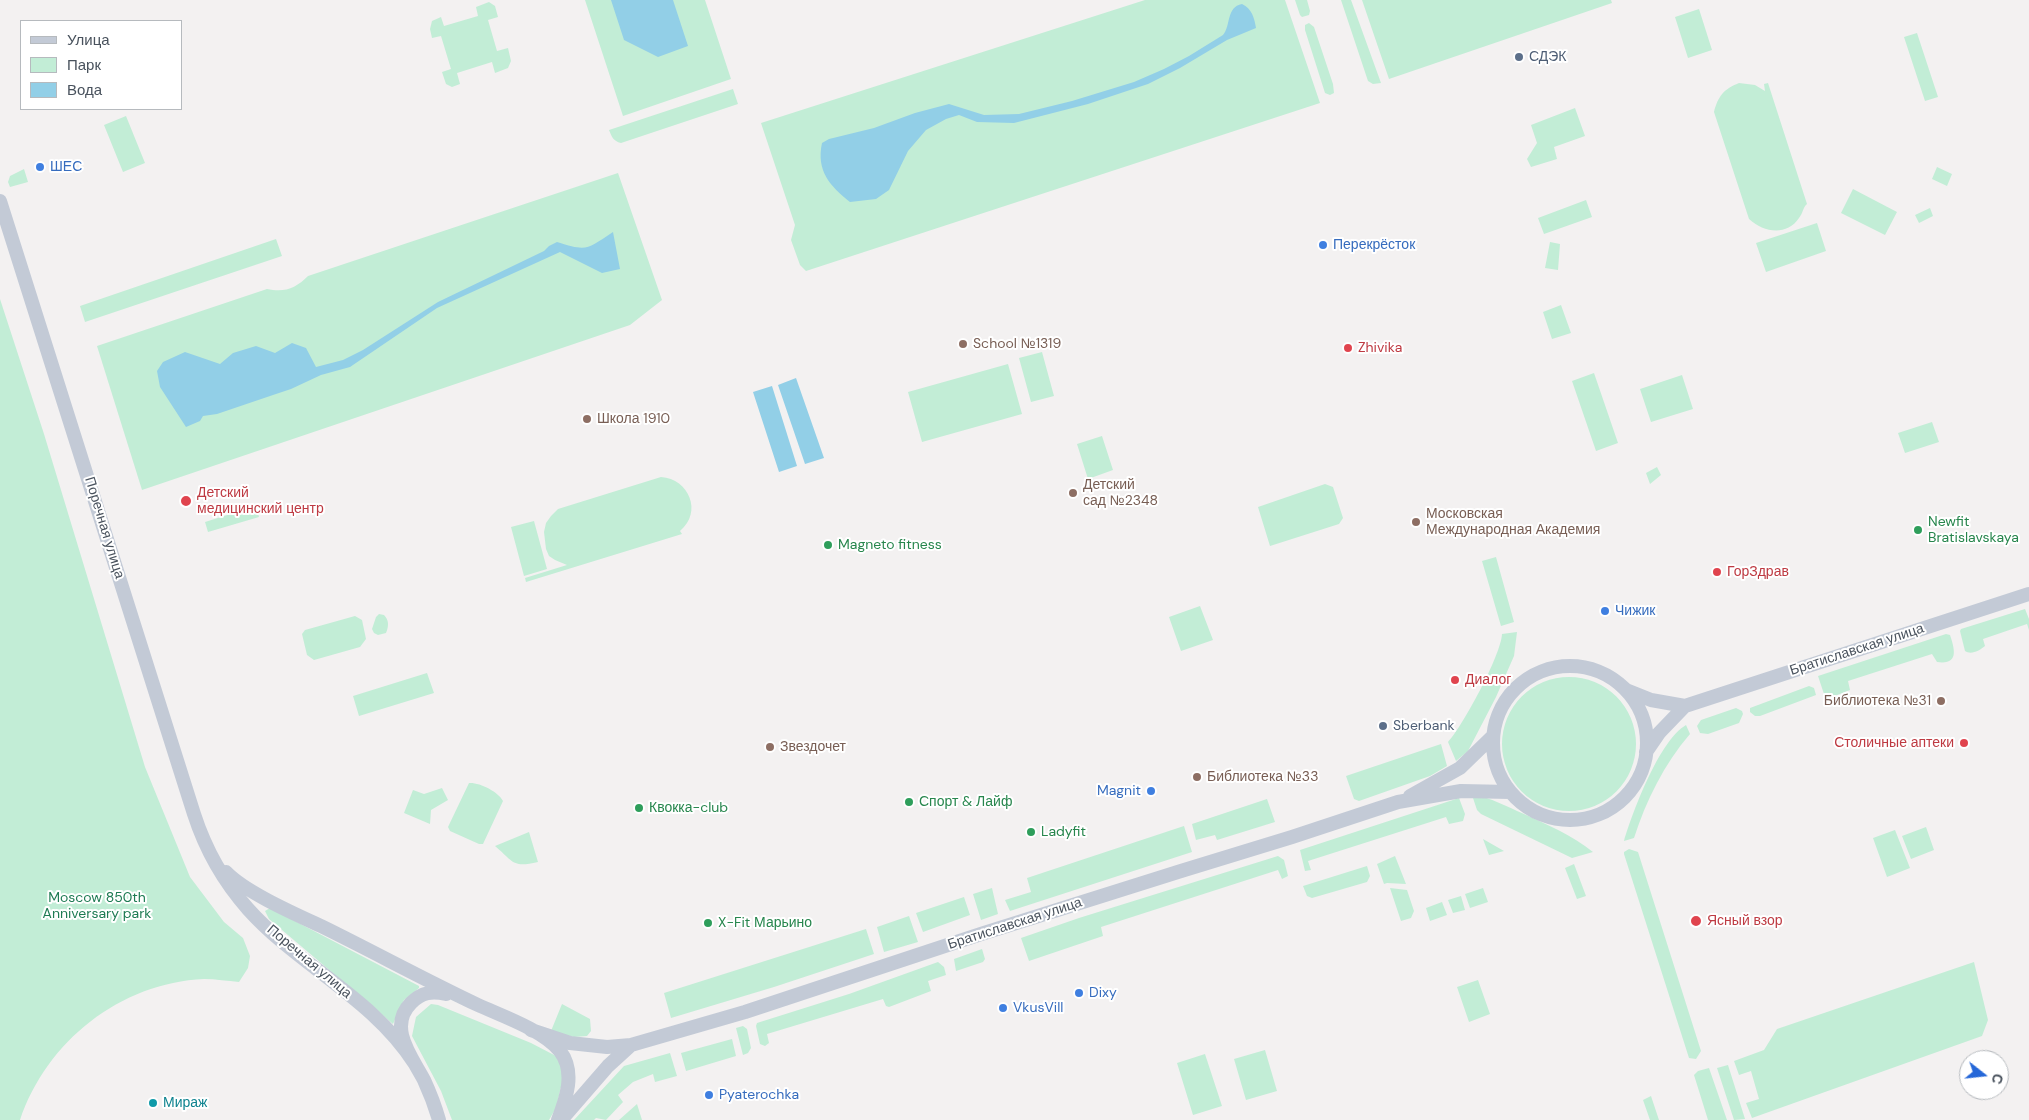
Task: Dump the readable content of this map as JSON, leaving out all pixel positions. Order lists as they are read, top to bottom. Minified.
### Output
{"streets":{"main road":["Поречная улица","Братиславская улица"]},"crossings":[["Поречная улица","Братиславская улица"]],"parks":["Moscow 850th Anniversary park"],"places":["СДЭК","ШЕС","Перекрёсток","School №1319","Zhivika","Школа 1910","Детский сад №2348","Детский медицинский центр","Московская Международная Академия","Newfit Bratislavskaya","Magneto fitness","ГорЗдрав","Чижик","Диалог","Библиотека №31","Sberbank","Столичные аптеки","Звездочет","Библиотека №33","Magnit","Спорт & Лайф","Квокка-club","Ladyfit","Ясный взор","X-Fit Марьино","Dixy","VkusVill","Pyaterochka","Мираж"],"legend":["Улица","Парк","Вода"],"north":"right"}
